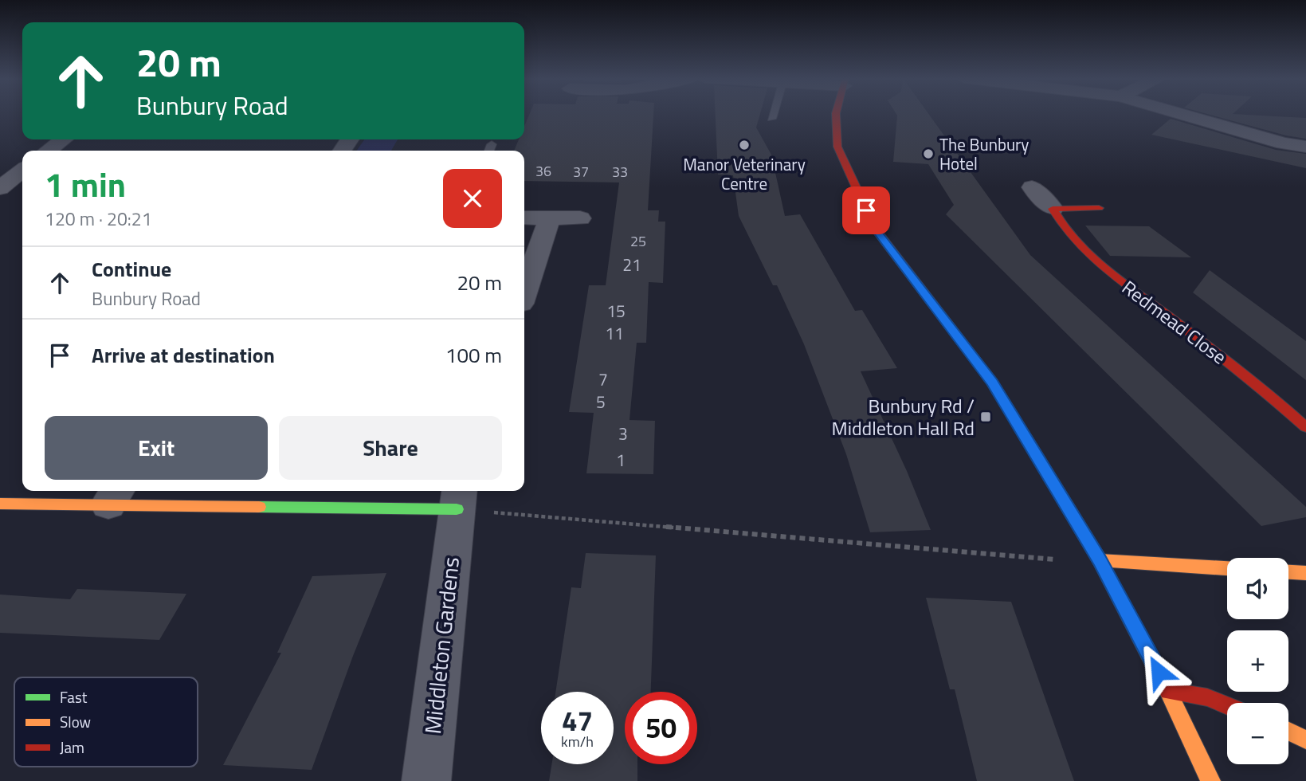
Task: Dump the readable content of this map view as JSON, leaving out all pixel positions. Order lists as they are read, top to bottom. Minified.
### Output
{"streets":{"main road":["Redmead Close"],"street":["Middleton Gardens"]},"places":{"other":["Manor Veterinary Centre","The Bunbury Hotel"],"transit":["Bunbury Rd / Middleton Hall Rd"]},"house_numbers":["36","37","33","25","21","15","11","7","5","3","1"],"legend":["Fast","Slow","Jam"],"page":{"turn":["20 m","Bunbury Road"],"heading":["1 min","120 m · 20:21"],"list":[{"name":"Continue","note":"Bunbury Road","value":"20 m"},{"name":"Arrive at destination","value":"100 m"}],"buttons":["Exit","Share"],"map_buttons":["+","−"],"speed":"47 km/h","limit":"50"}}
